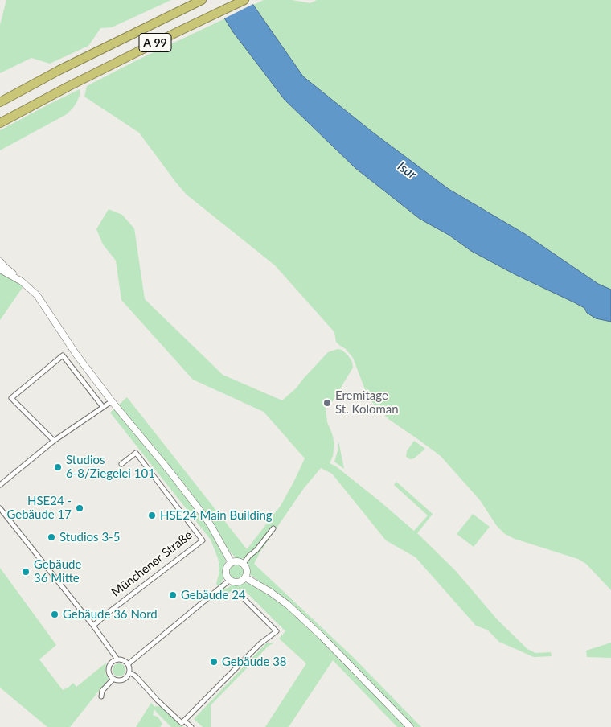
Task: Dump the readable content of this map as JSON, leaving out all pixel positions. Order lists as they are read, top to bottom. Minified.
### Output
{"streets":{"highway":["A 99"],"street":["Münchener Straße"]},"water":["Isar"],"places":["Eremitage St. Koloman","Studios 6-8/Ziegelei 101","HSE24 - Gebäude 17","HSE24 Main Building","Studios 3-5","Gebäude 36 Mitte","Gebäude 24","Gebäude 36 Nord","Gebäude 38"]}
